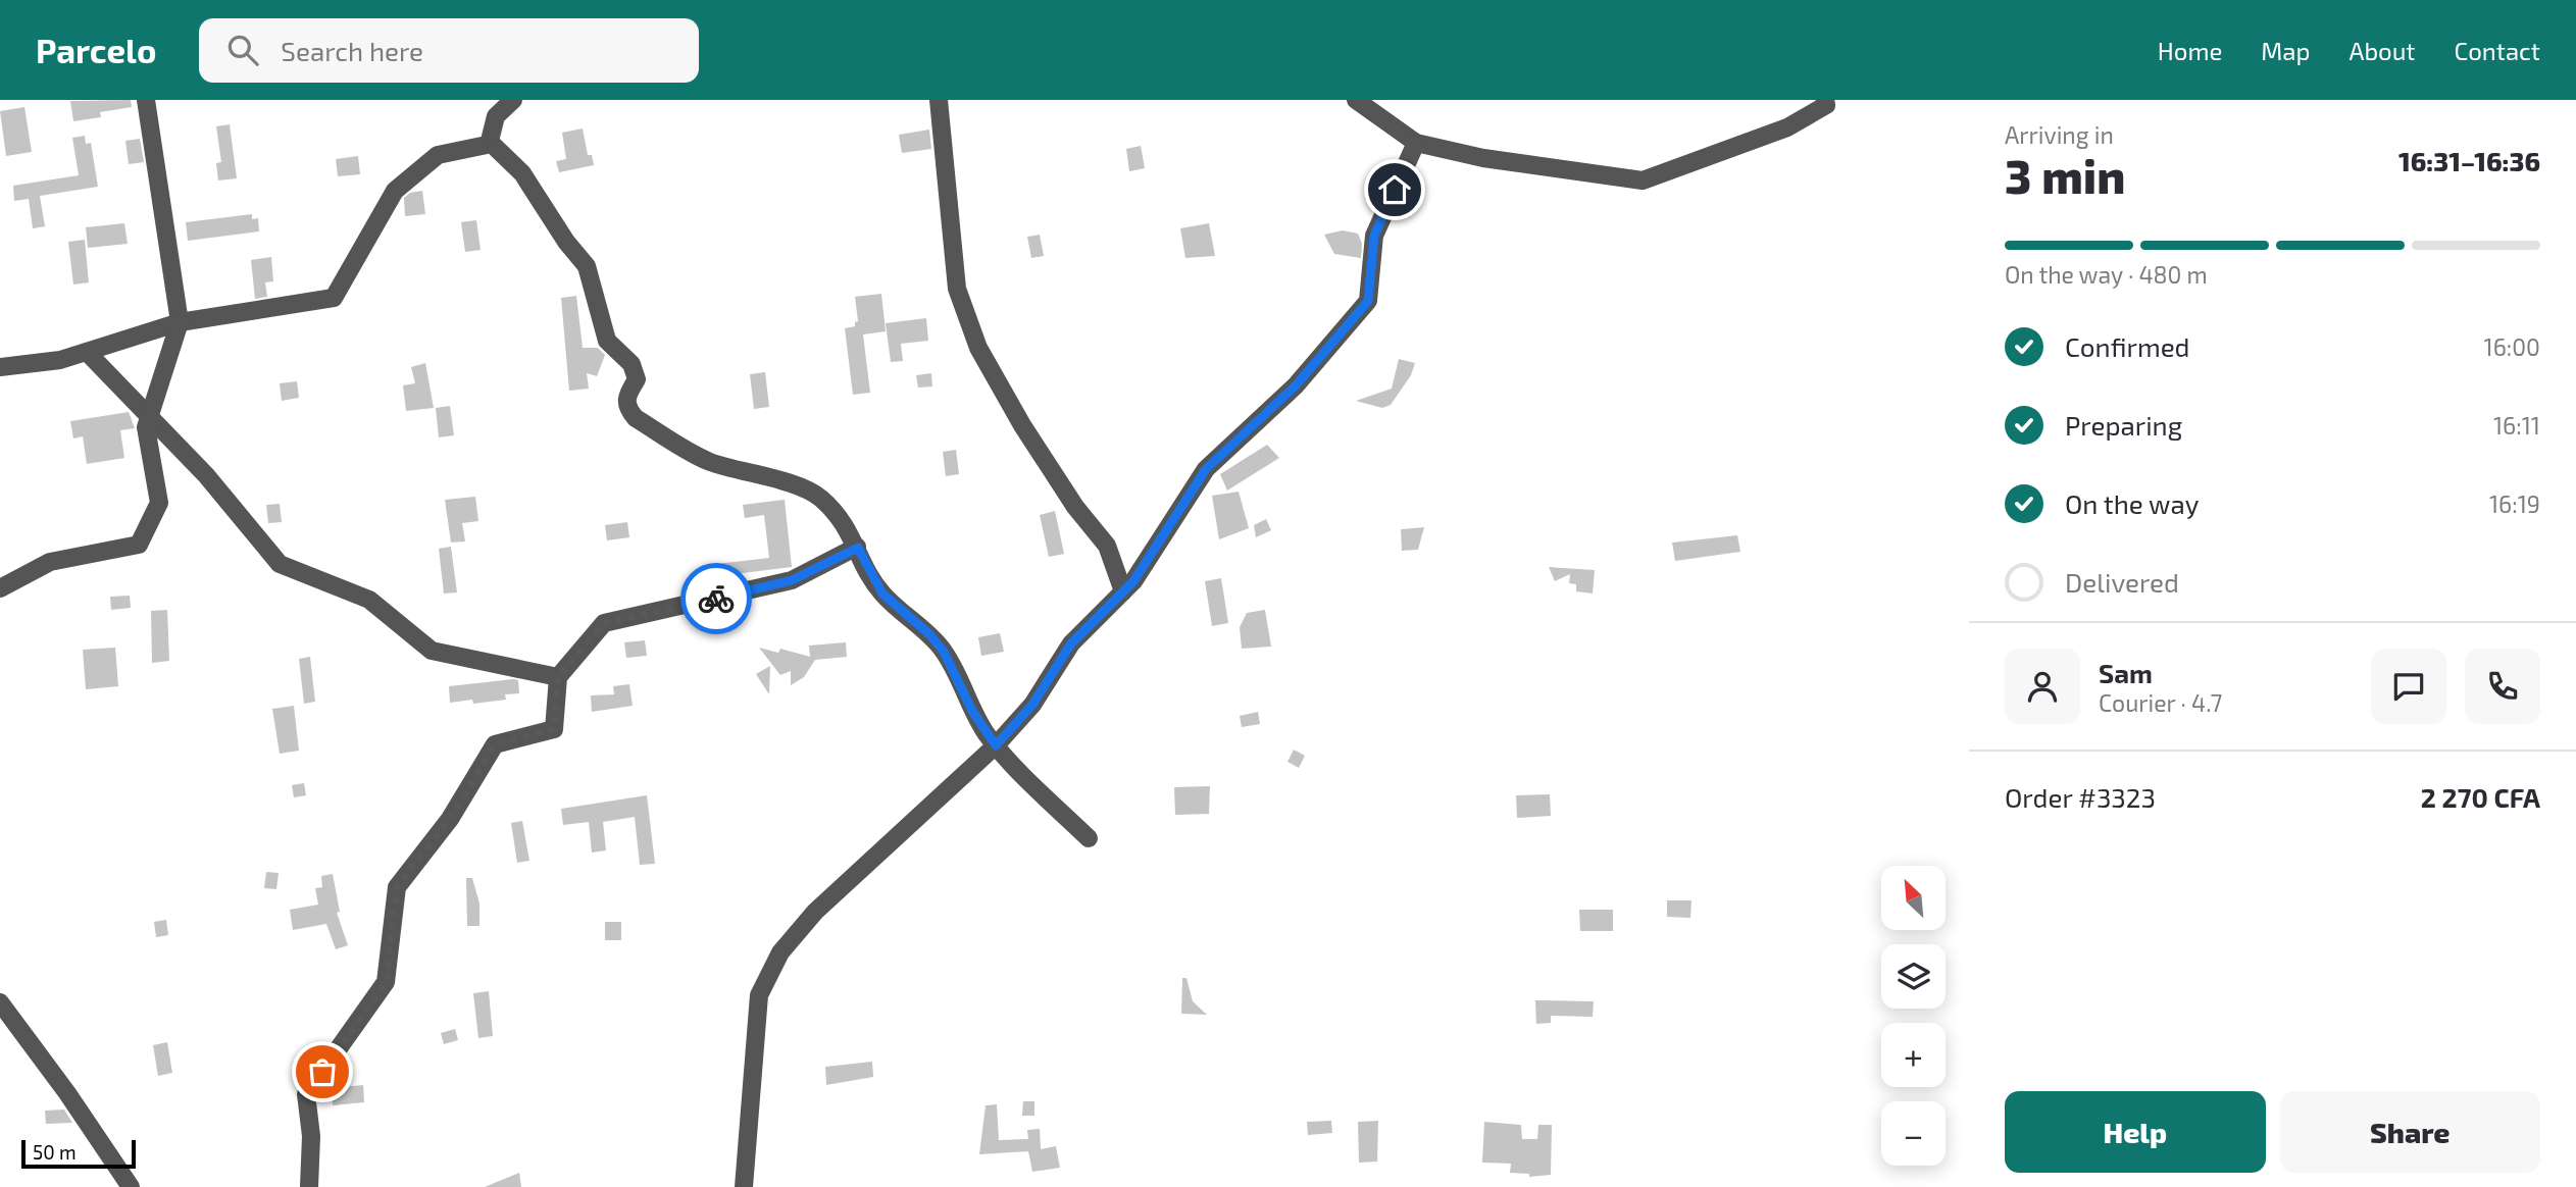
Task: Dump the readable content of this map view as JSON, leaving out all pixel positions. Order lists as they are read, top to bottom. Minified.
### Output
{"scale_bar":"50 m","north":"top left","page":{"header":"Parcelo","search":"Search here","nav":["Home","Map","About","Contact"],"heading":["3 min","Arriving in","16:31–16:36"],"panel":["Sam","Courier · 4.7","Order #3323","2 270 CFA"],"bar":"On the way · 480 m","list":[["Confirmed","16:00"],["Preparing","16:11"],["On the way","16:19"],"Delivered"],"map_buttons":["+","−"],"buttons":["Help","Share"],"scale":"50 m"}}
